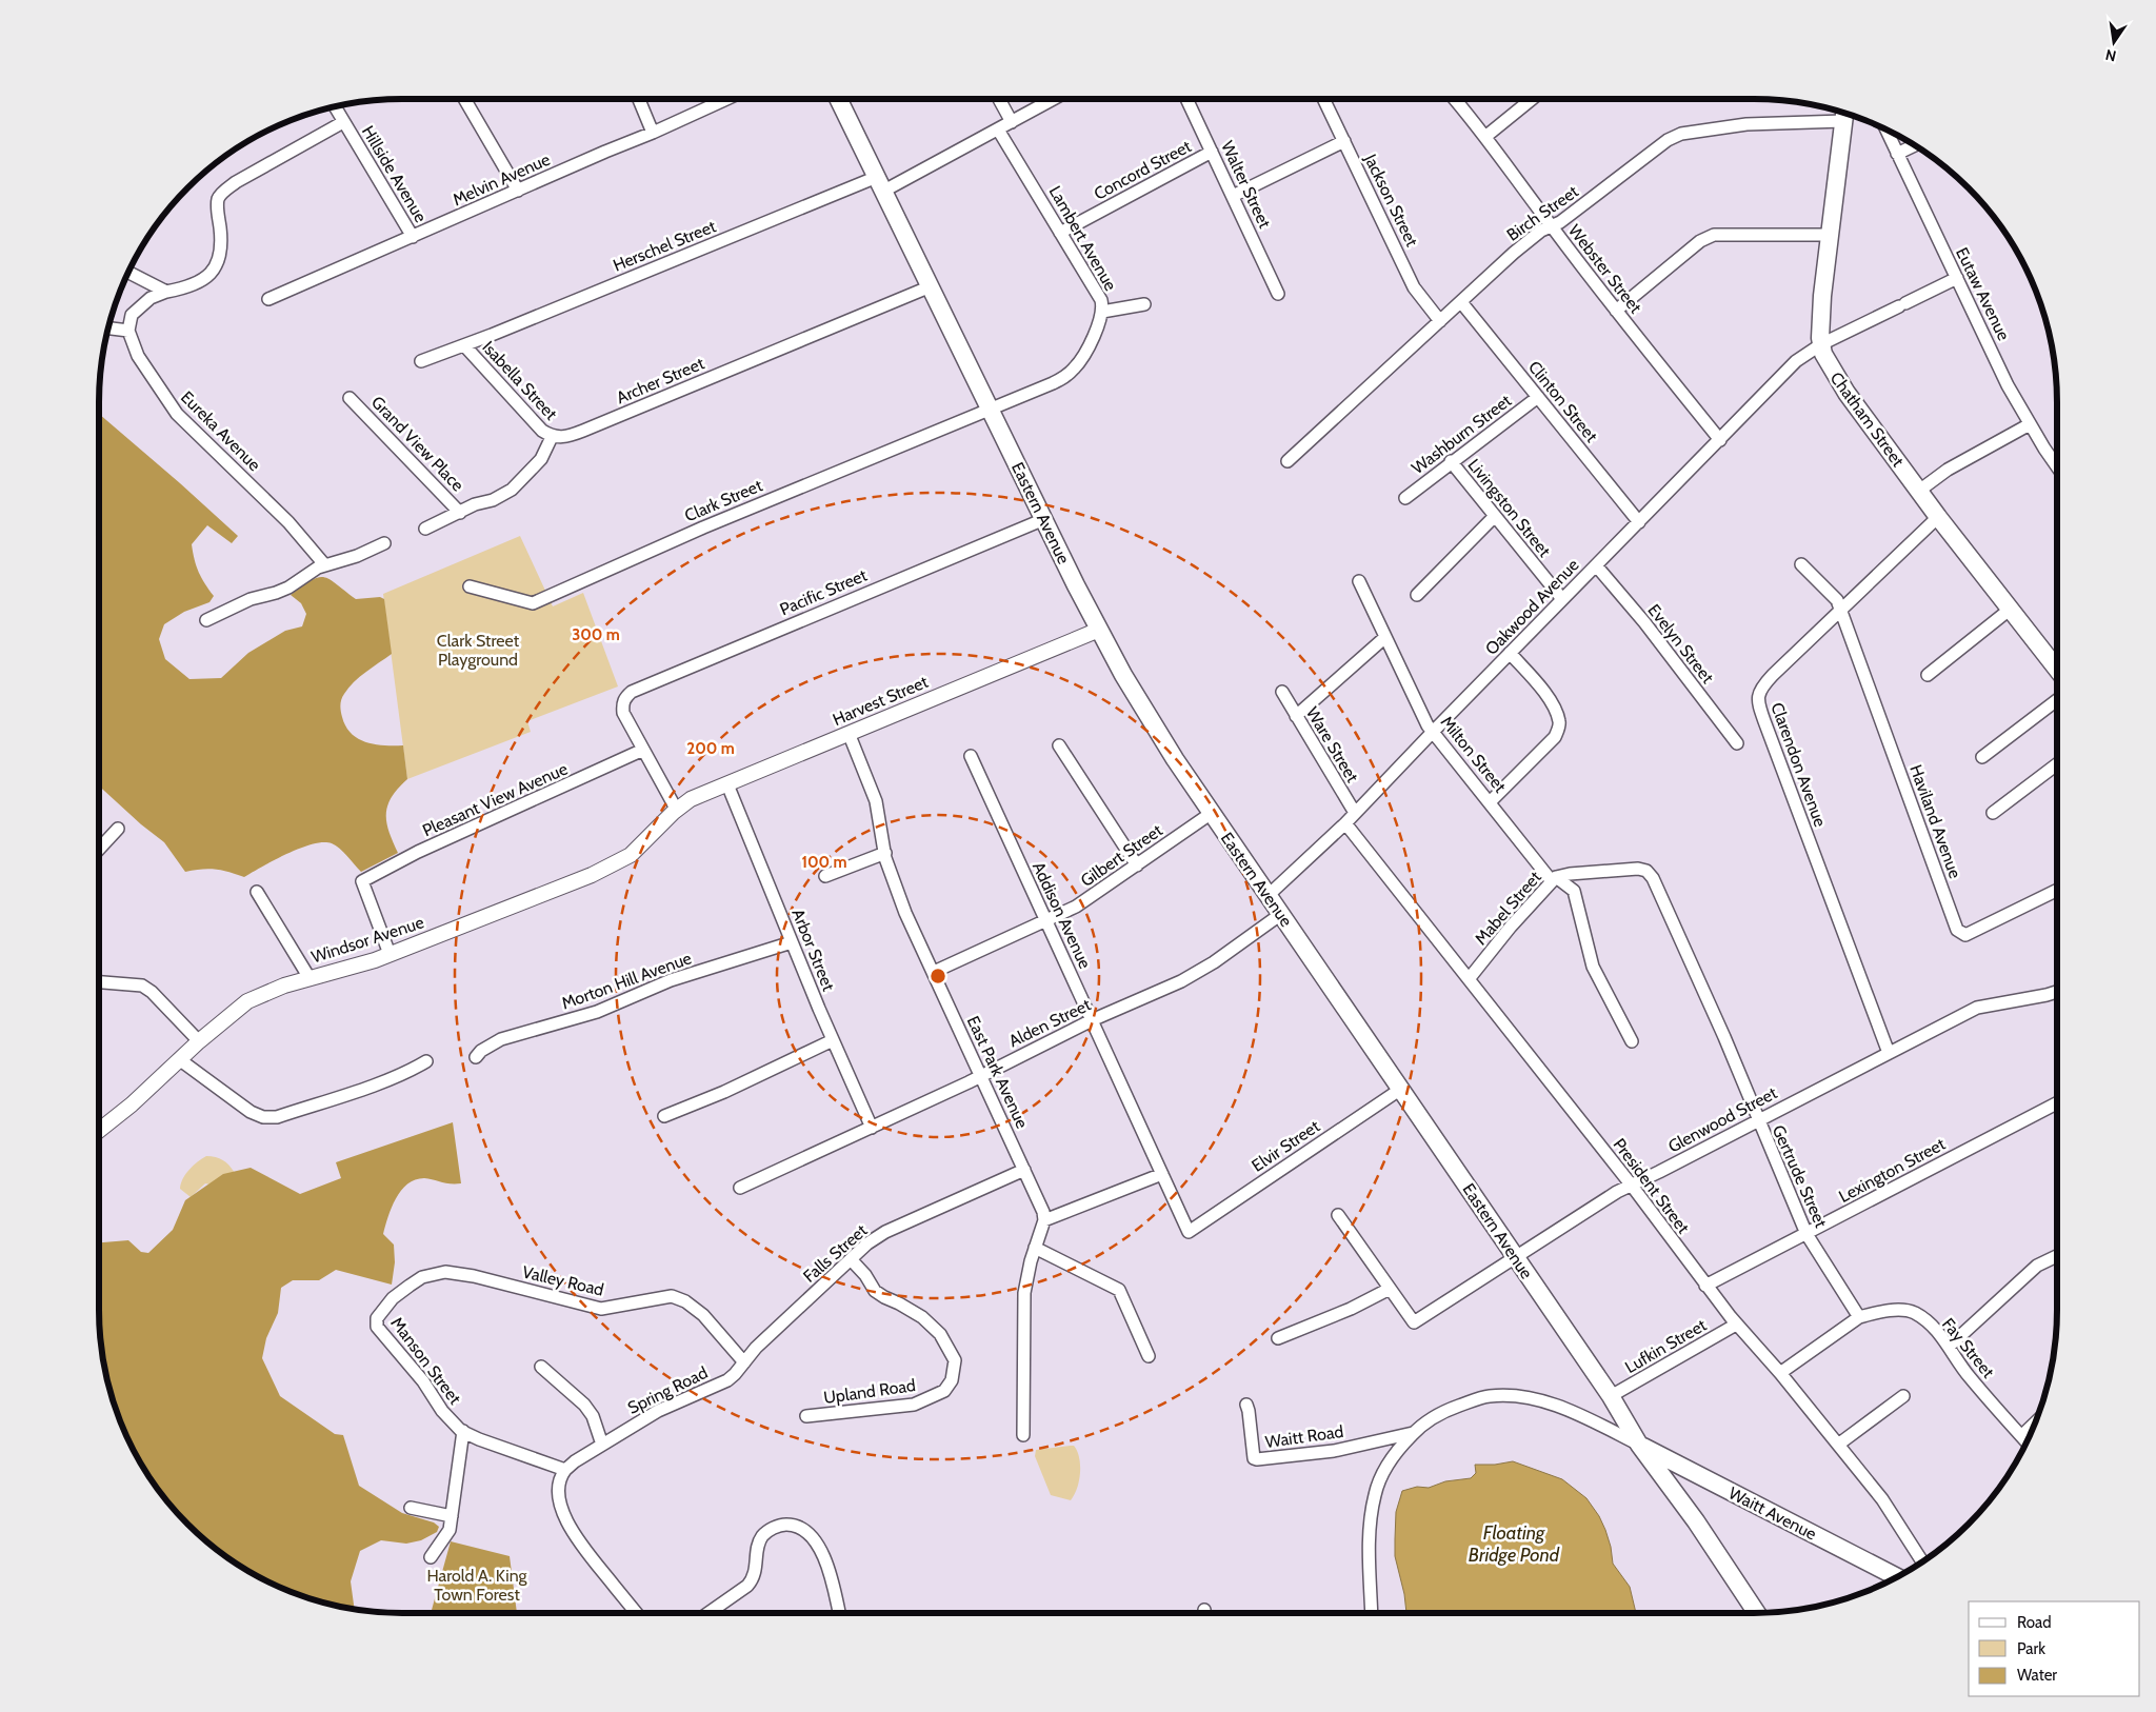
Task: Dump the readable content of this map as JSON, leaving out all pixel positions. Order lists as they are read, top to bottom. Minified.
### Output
{"streets":{"main road":["Chatham Street","Eastern Avenue","Waitt Avenue"],"street":["Concord Street","Hillside Avenue","Melvin Avenue","Walter Street","Jackson Street","Birch Street","Lambert Avenue","Herschel Street","Webster Street","Eutaw Avenue","Isabella Street","Archer Street","Clinton Street","Eureka Avenue","Washburn Street","Grand View Place","Clark Street","Livingston Street","Pacific Street","Oakwood Avenue","Evelyn Street","Harvest Street","Ware Street","Milton Street","Clarendon Avenue","Pleasant View Avenue","Haviland Avenue","Gilbert Street","Mabel Street","Addison Avenue","Windsor Avenue","Arbor Street","Morton Hill Avenue","Alden Street","East Park Avenue","Glenwood Street","Elvir Street","Lexington Street","Gertrude Street","President Street","Falls Street","Valley Road","Lufkin Street","Fay Street","Manson Street","Spring Road","Upland Road","Waitt Road"]},"crossings":[["Concord Street","Walter Street"],["Concord Street","Lambert Avenue"],["Hillside Avenue","Melvin Avenue"],["Jackson Street","Birch Street"],["Birch Street","Webster Street"],["Birch Street","Clinton Street"],["Lambert Avenue","Herschel Street"],["Lambert Avenue","Clark Street"],["Lambert Avenue","Eastern Avenue"],["Herschel Street","Isabella Street"],["Herschel Street","Eastern Avenue"],["Webster Street","Oakwood Avenue"],["Eutaw Avenue","Oakwood Avenue"],["Isabella Street","Archer Street"],["Archer Street","Eastern Avenue"],["Clinton Street","Washburn Street"],["Clinton Street","Oakwood Avenue"],["Chatham Street","Oakwood Avenue"],["Chatham Street","Clarendon Avenue"],["Washburn Street","Livingston Street"],["Clark Street","Eastern Avenue"],["Livingston Street","Oakwood Avenue"],["Eastern Avenue","Pacific Street"],["Eastern Avenue","Oakwood Avenue"],["Eastern Avenue","Harvest Street"],["Eastern Avenue","Gilbert Street"],["Eastern Avenue","Alden Street"],["Eastern Avenue","Glenwood Street"],["Eastern Avenue","Elvir Street"],["Eastern Avenue","Lufkin Street"],["Eastern Avenue","Waitt Avenue"],["Pacific Street","Pleasant View Avenue"],["Oakwood Avenue","Evelyn Street"],["Oakwood Avenue","Ware Street"],["Oakwood Avenue","Milton Street"],["Oakwood Avenue","President Street"],["Harvest Street","Windsor Avenue"],["Harvest Street","Arbor Street"],["Harvest Street","East Park Avenue"],["Milton Street","Mabel Street"],["Clarendon Avenue","Haviland Avenue"],["Clarendon Avenue","Glenwood Street"],["Pleasant View Avenue","Windsor Avenue"],["Gilbert Street","Addison Avenue"],["Gilbert Street","East Park Avenue"],["Mabel Street","Gertrude Street"],["Mabel Street","President Street"],["Addison Avenue","Alden Street"],["Addison Avenue","Elvir Street"],["Arbor Street","Morton Hill Avenue"],["Arbor Street","Alden Street"],["Alden Street","East Park Avenue"],["East Park Avenue","Falls Street"],["Glenwood Street","Gertrude Street"],["Glenwood Street","President Street"],["Lexington Street","Gertrude Street"],["Lexington Street","President Street"],["Gertrude Street","Fay Street"],["President Street","Lufkin Street"],["Falls Street","Valley Road"],["Falls Street","Spring Road"],["Falls Street","Upland Road"],["Valley Road","Manson Street"],["Valley Road","Spring Road"],["Manson Street","Spring Road"]],"water":["Floating Bridge Pond"],"parks":["Clark Street Playground","Harold A. King Town Forest"],"legend":["Road","Park","Water"],"north":"bottom","rings":["300 m","200 m","100 m"]}
